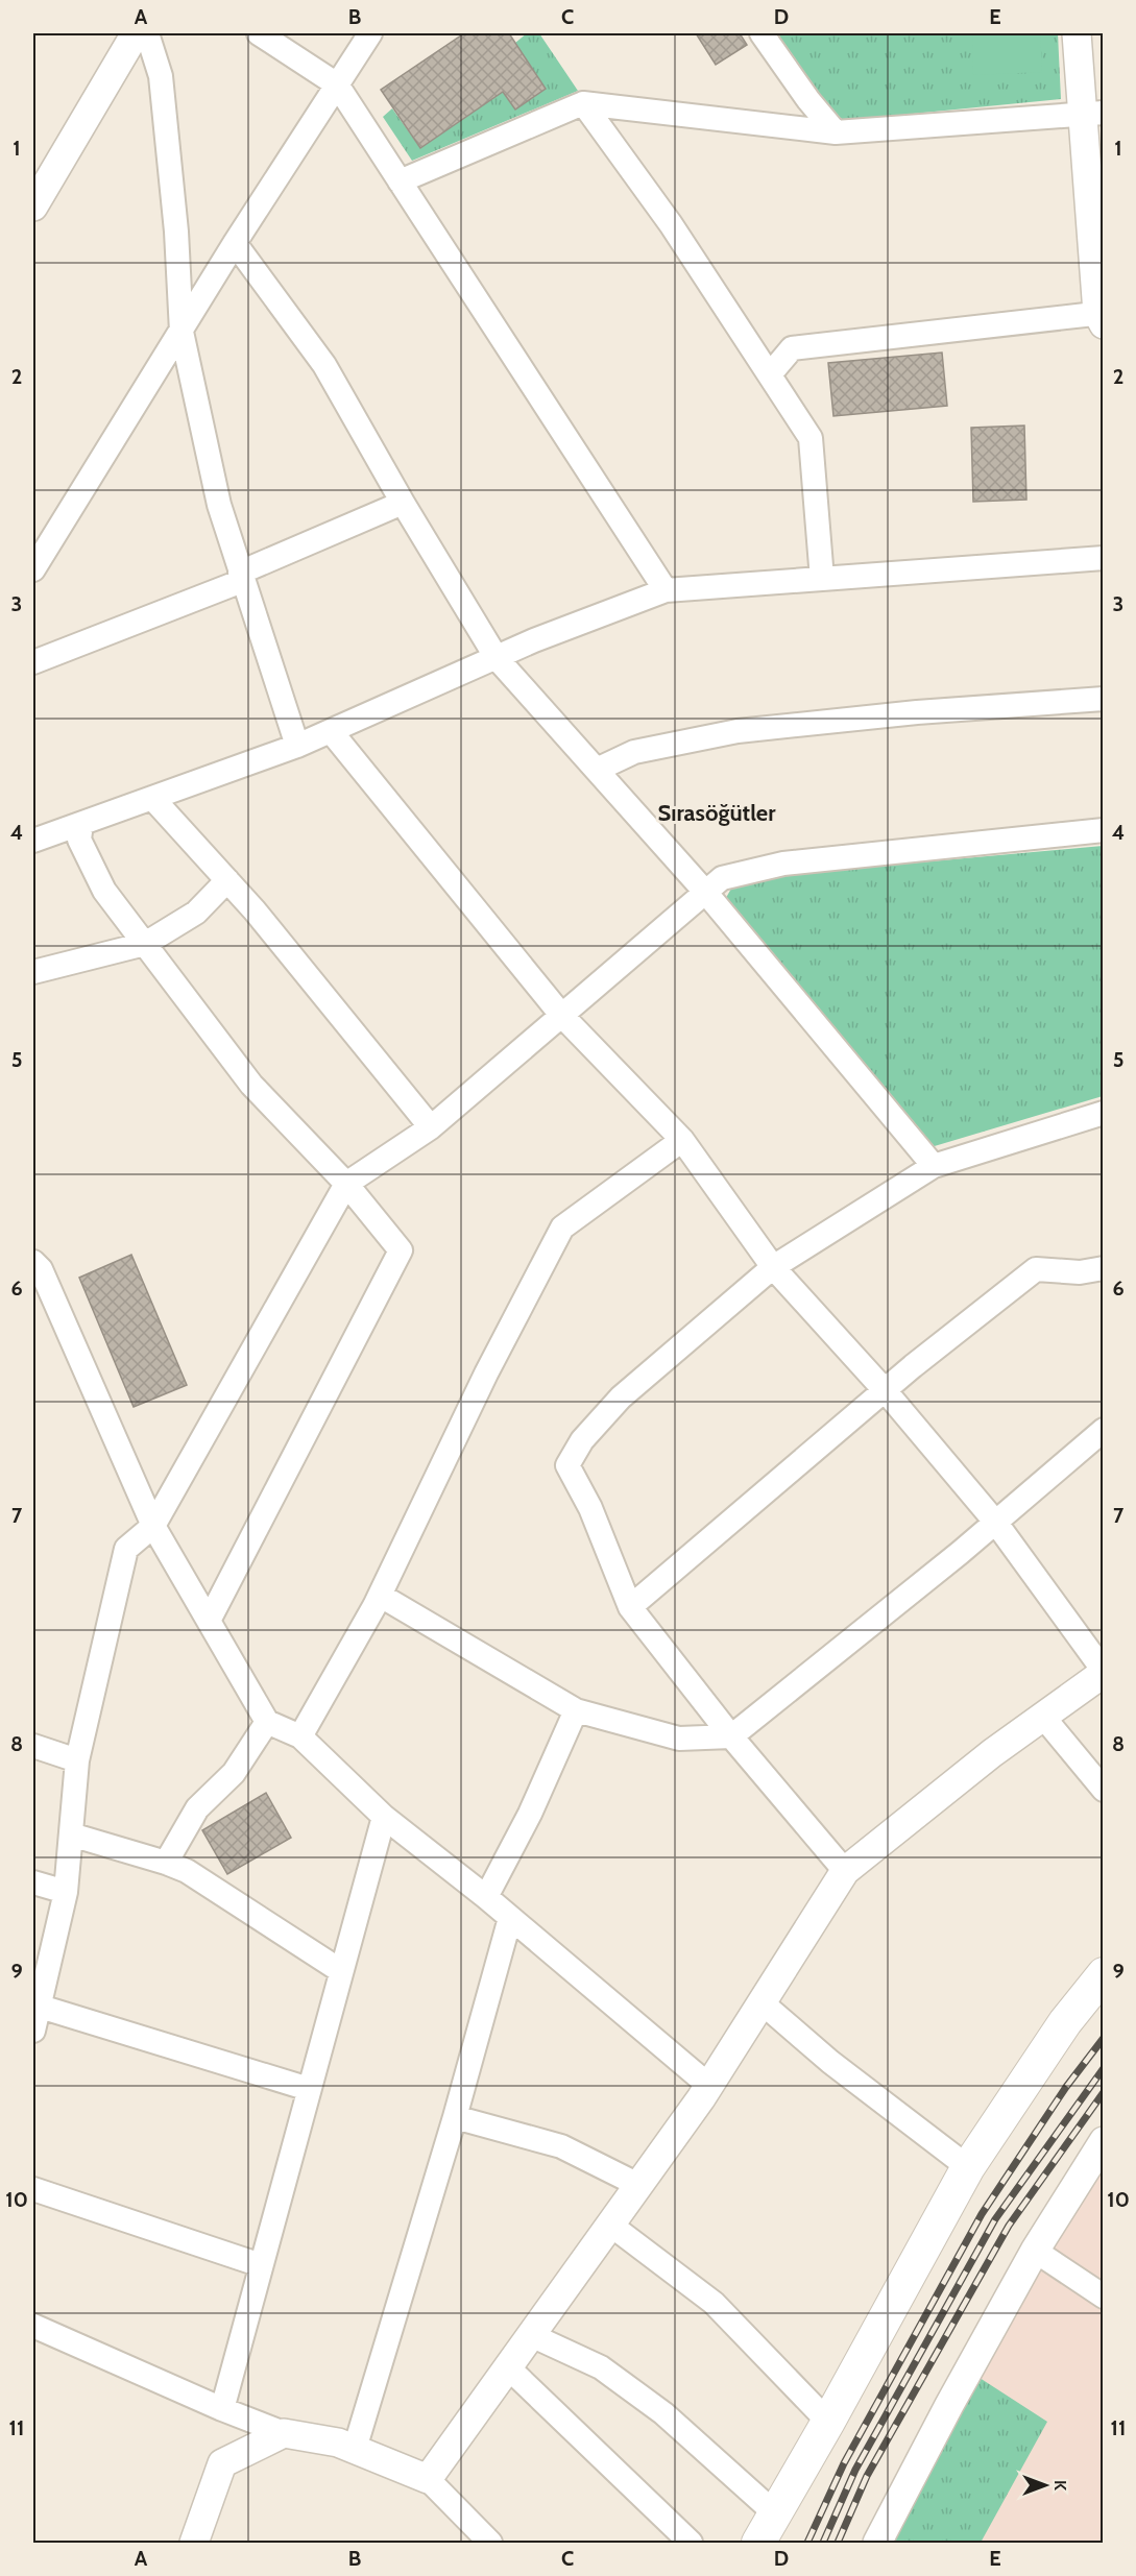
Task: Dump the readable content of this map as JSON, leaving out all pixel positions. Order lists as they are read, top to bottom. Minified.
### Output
{"districts":["Sırasöğütler"],"north":"right","grid":{"columns":["A","B","C","D","E"],"rows":["1","2","3","4","5","6","7","8","9","10","11"]}}
